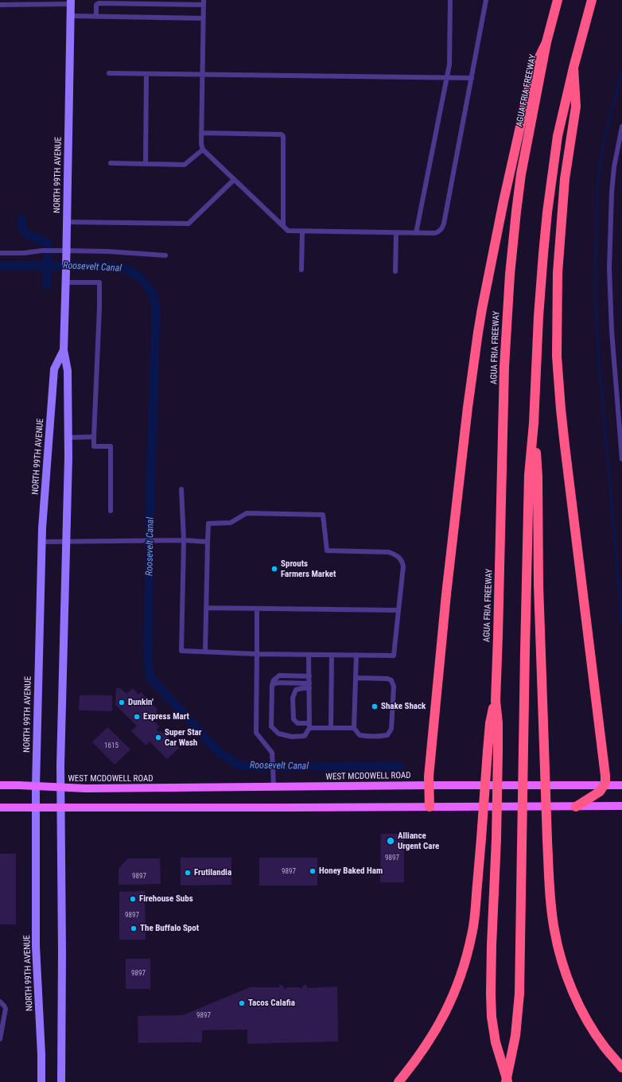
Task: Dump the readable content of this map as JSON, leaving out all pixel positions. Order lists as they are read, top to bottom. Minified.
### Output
{"streets":{"highway":["AGUA FRIA FREEWAY"],"main road":["NORTH 99TH AVENUE","WEST MCDOWELL ROAD"]},"crossings":[["NORTH 99TH AVENUE","WEST MCDOWELL ROAD"]],"water":["Roosevelt Canal"],"places":["Sprouts Farmers Market","Dunkin'","Shake Shack","Express Mart","Super Star Car Wash","Alliance Urgent Care","Honey Baked Ham","Frutilandia","Firehouse Subs","The Buffalo Spot","Tacos Calafia"],"house_numbers":["1615","9897","9897","9897","9897","9897","9897"]}
